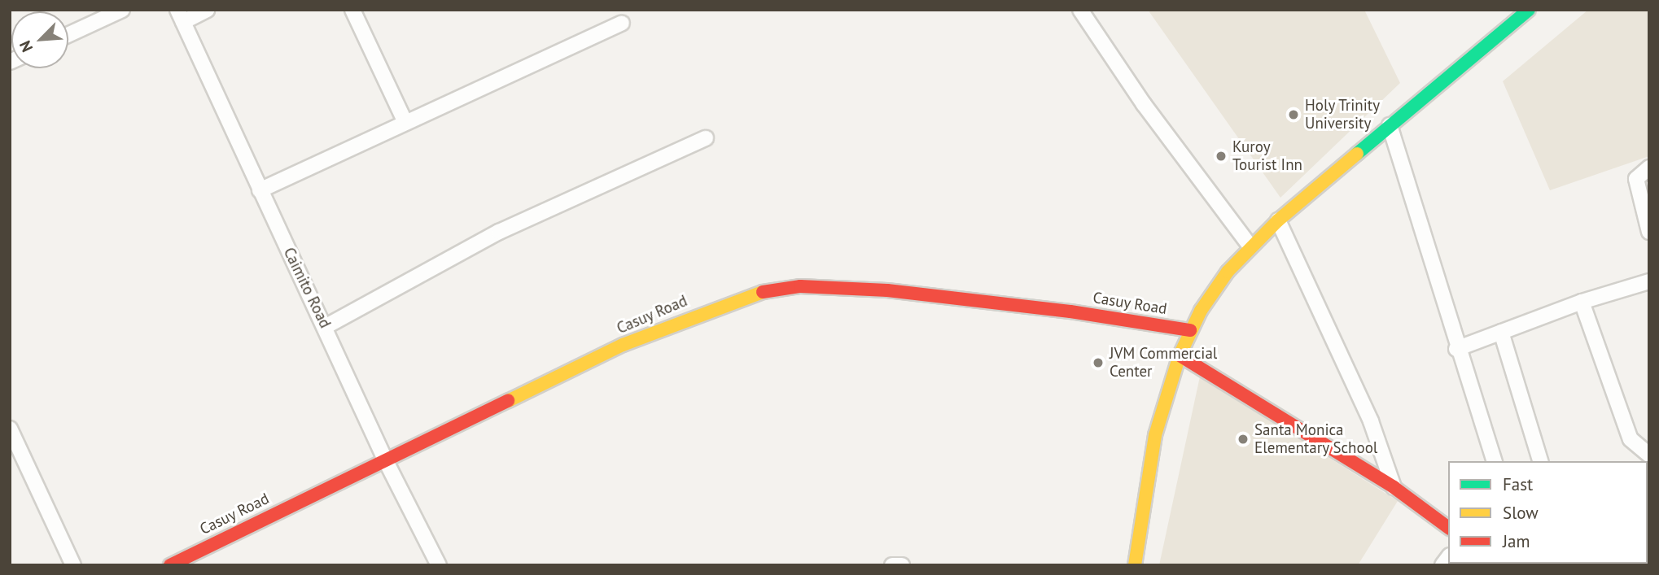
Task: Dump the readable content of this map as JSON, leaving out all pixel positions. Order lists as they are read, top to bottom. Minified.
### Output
{"streets":{"street":["Caimito Road","Casuy Road"]},"crossings":[["Caimito Road","Casuy Road"]],"places":["Holy Trinity University","Kuroy Tourist Inn","JVM Commercial Center","Santa Monica Elementary School"],"legend":["Fast","Slow","Jam"],"north":"bottom left"}
